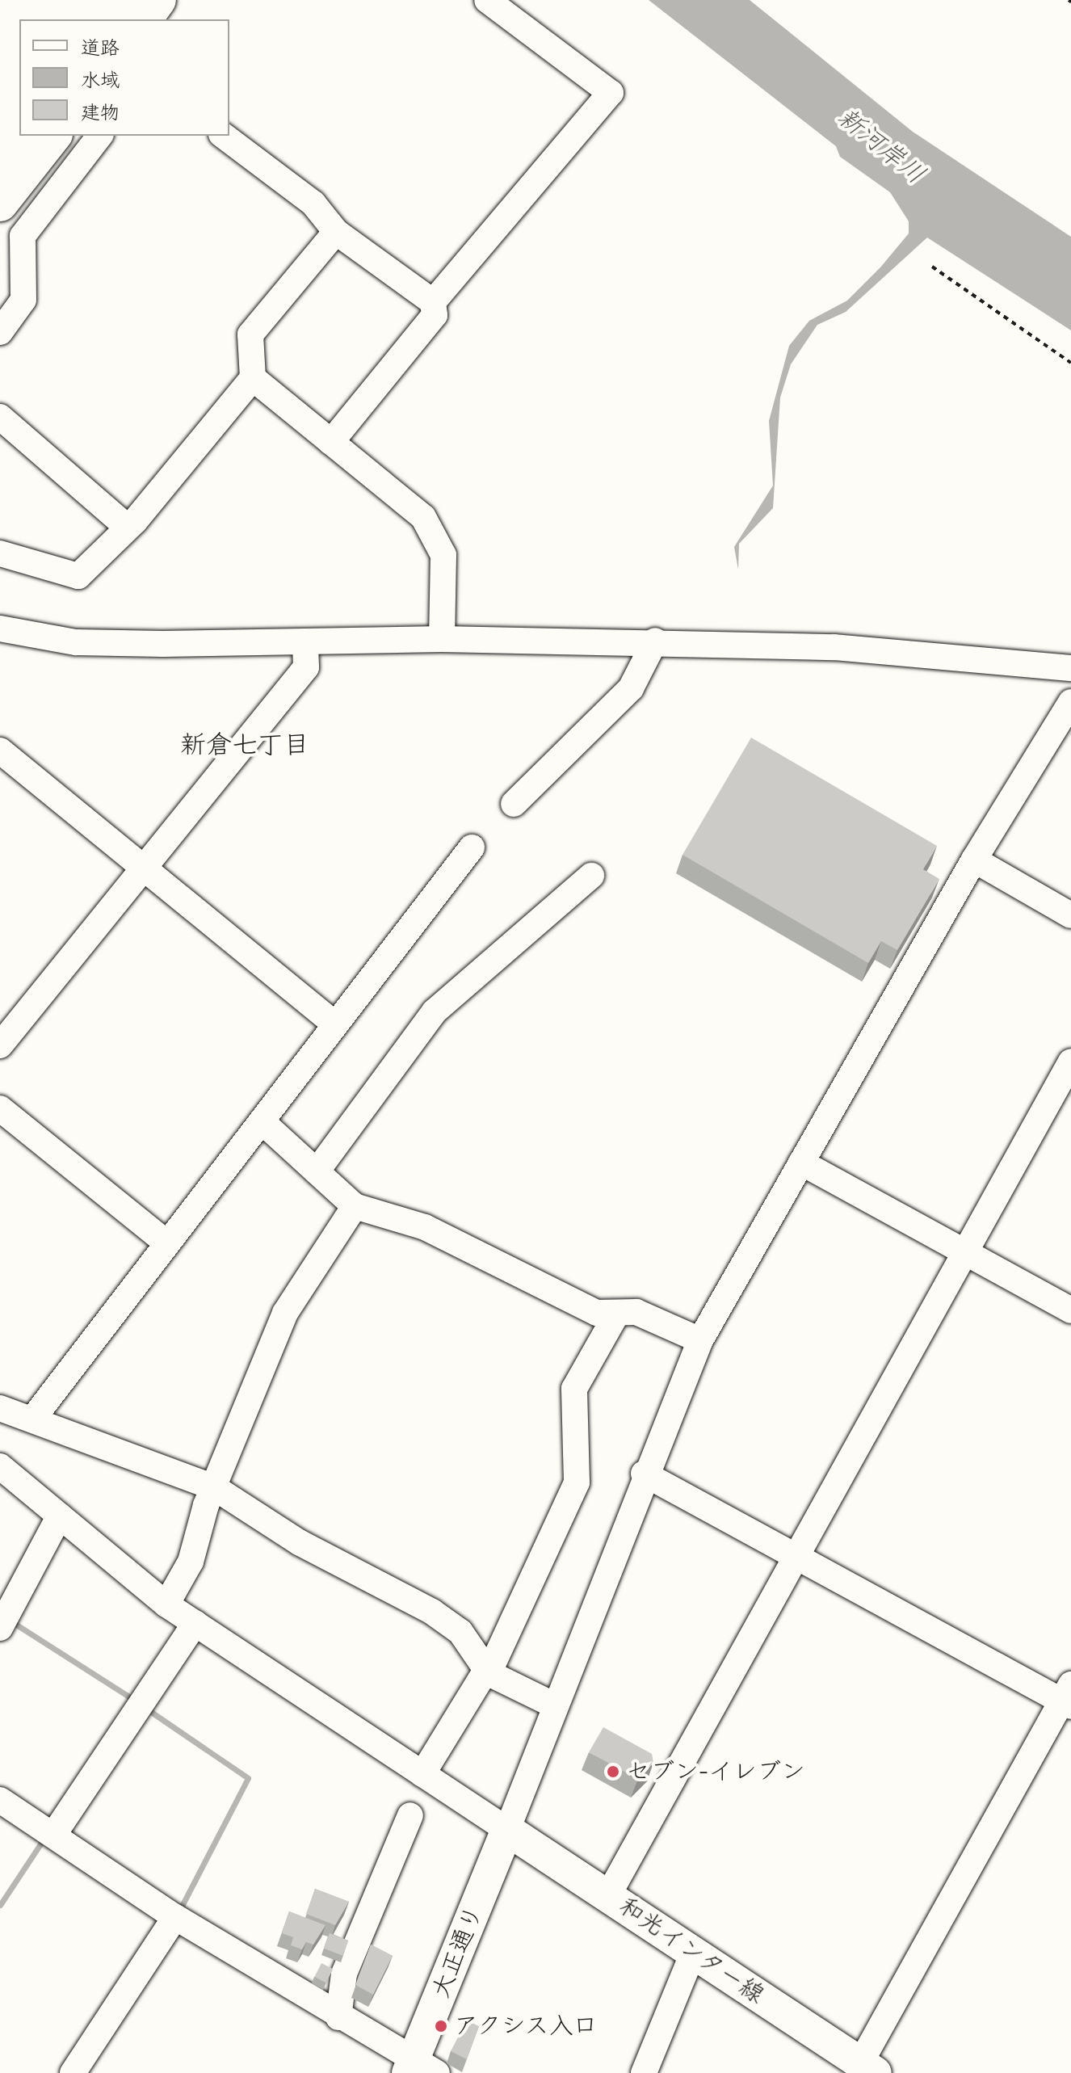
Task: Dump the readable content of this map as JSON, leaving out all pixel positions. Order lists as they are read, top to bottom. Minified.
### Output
{"streets":{"main road":["和光インター線","大正通り"]},"crossings":[["和光インター線","大正通り"]],"districts":["新倉七丁目"],"water":["新河岸川"],"places":["セブン-イレブン","アクシス入口"],"legend":["道路","水域","建物"]}
